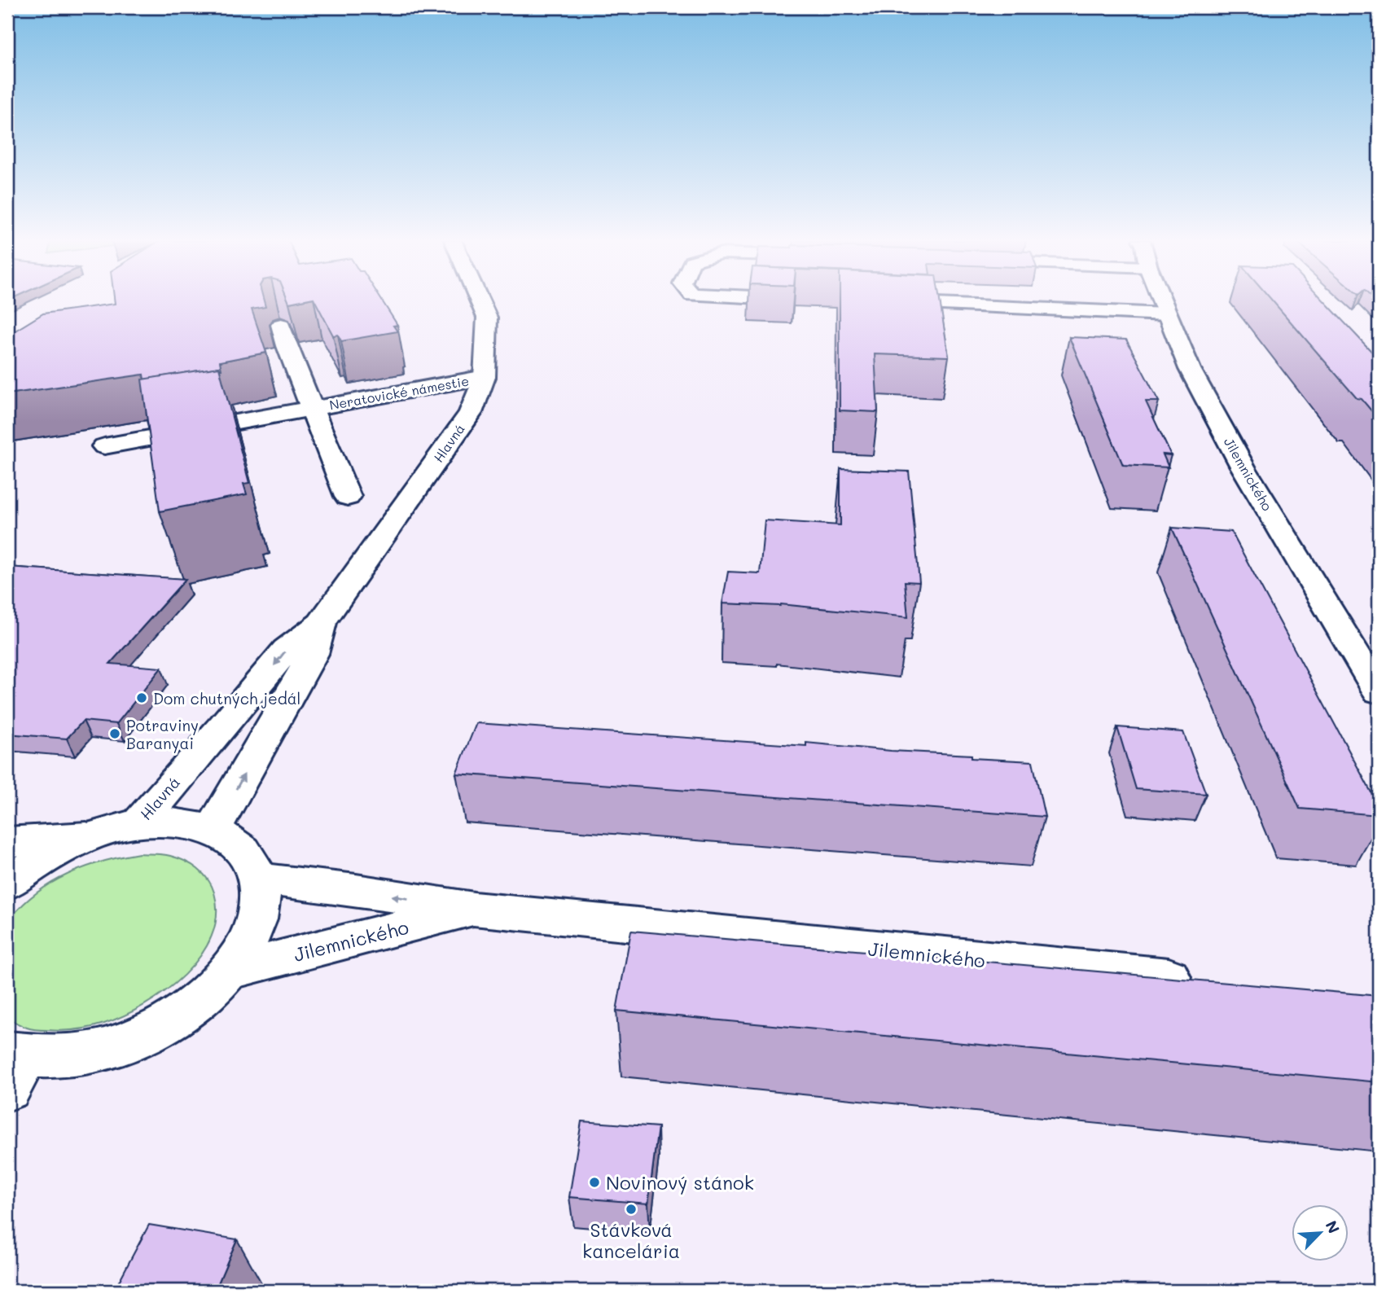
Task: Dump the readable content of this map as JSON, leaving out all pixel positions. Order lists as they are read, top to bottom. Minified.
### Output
{"streets":{"street":["Neratovické námestie","Hlavná","Jilemnického"]},"crossings":[["Neratovické námestie","Hlavná"]],"places":["Dom chutných jedál","Potraviny Baranyai","Novinový stánok","Stávková kancelária"],"north":"top right"}
